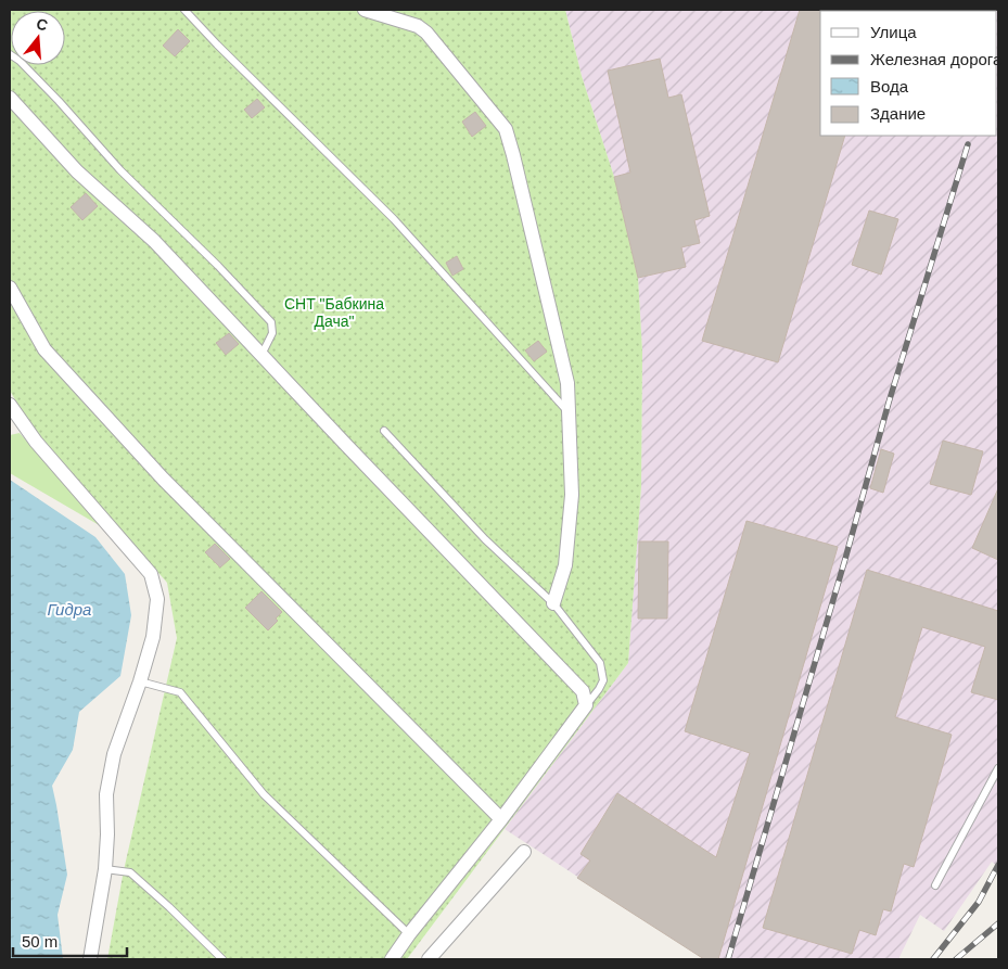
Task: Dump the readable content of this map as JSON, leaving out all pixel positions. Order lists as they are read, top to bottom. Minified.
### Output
{"water":["Гидра"],"parks":["СНТ \"Бабкина Дача\""],"legend":["Улица","Железная дорога","Вода","Здание"],"scale_bar":"50 m","north":"top"}
